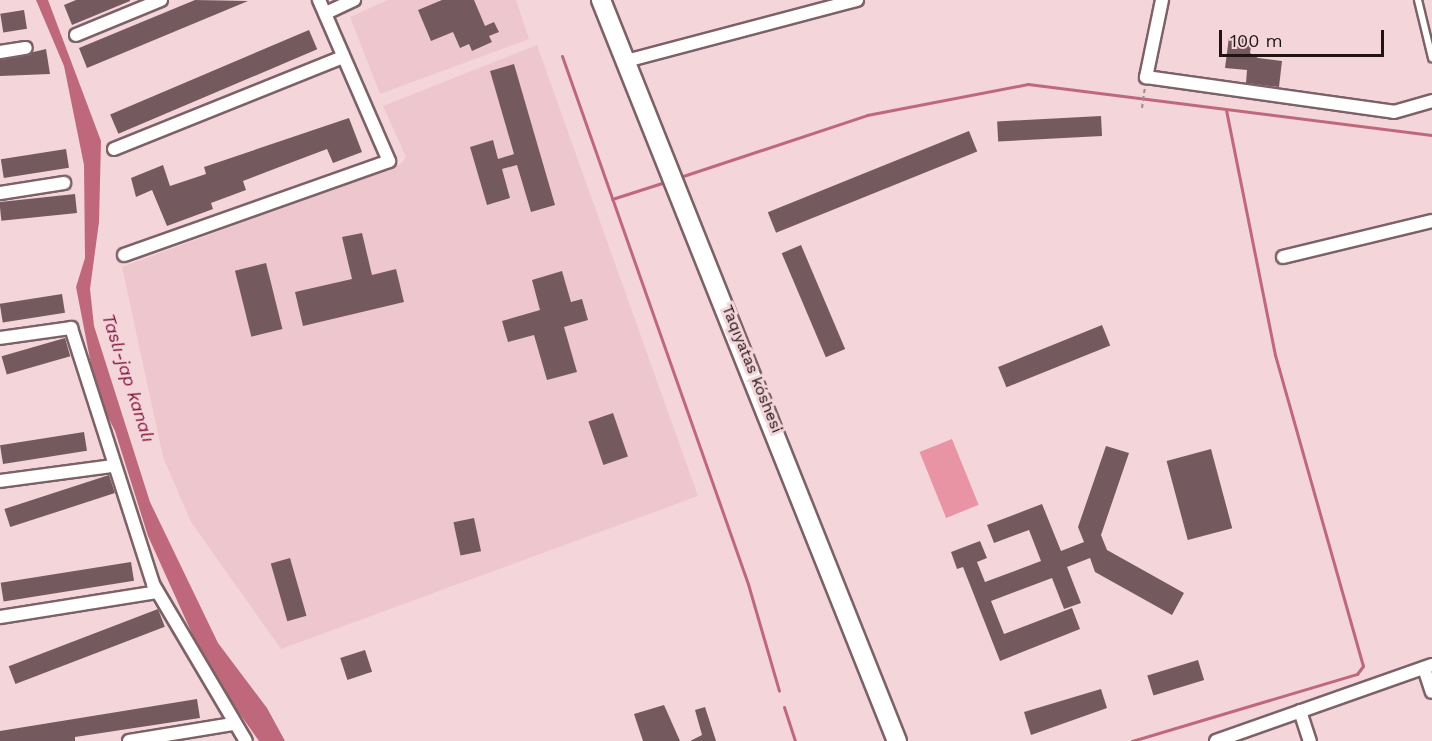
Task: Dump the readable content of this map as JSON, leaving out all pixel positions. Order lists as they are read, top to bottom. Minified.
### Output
{"streets":{"main road":["Taqıyatas kóshesi"]},"water":["Taslı-jap kanalı"],"scale_bar":"100 m"}
